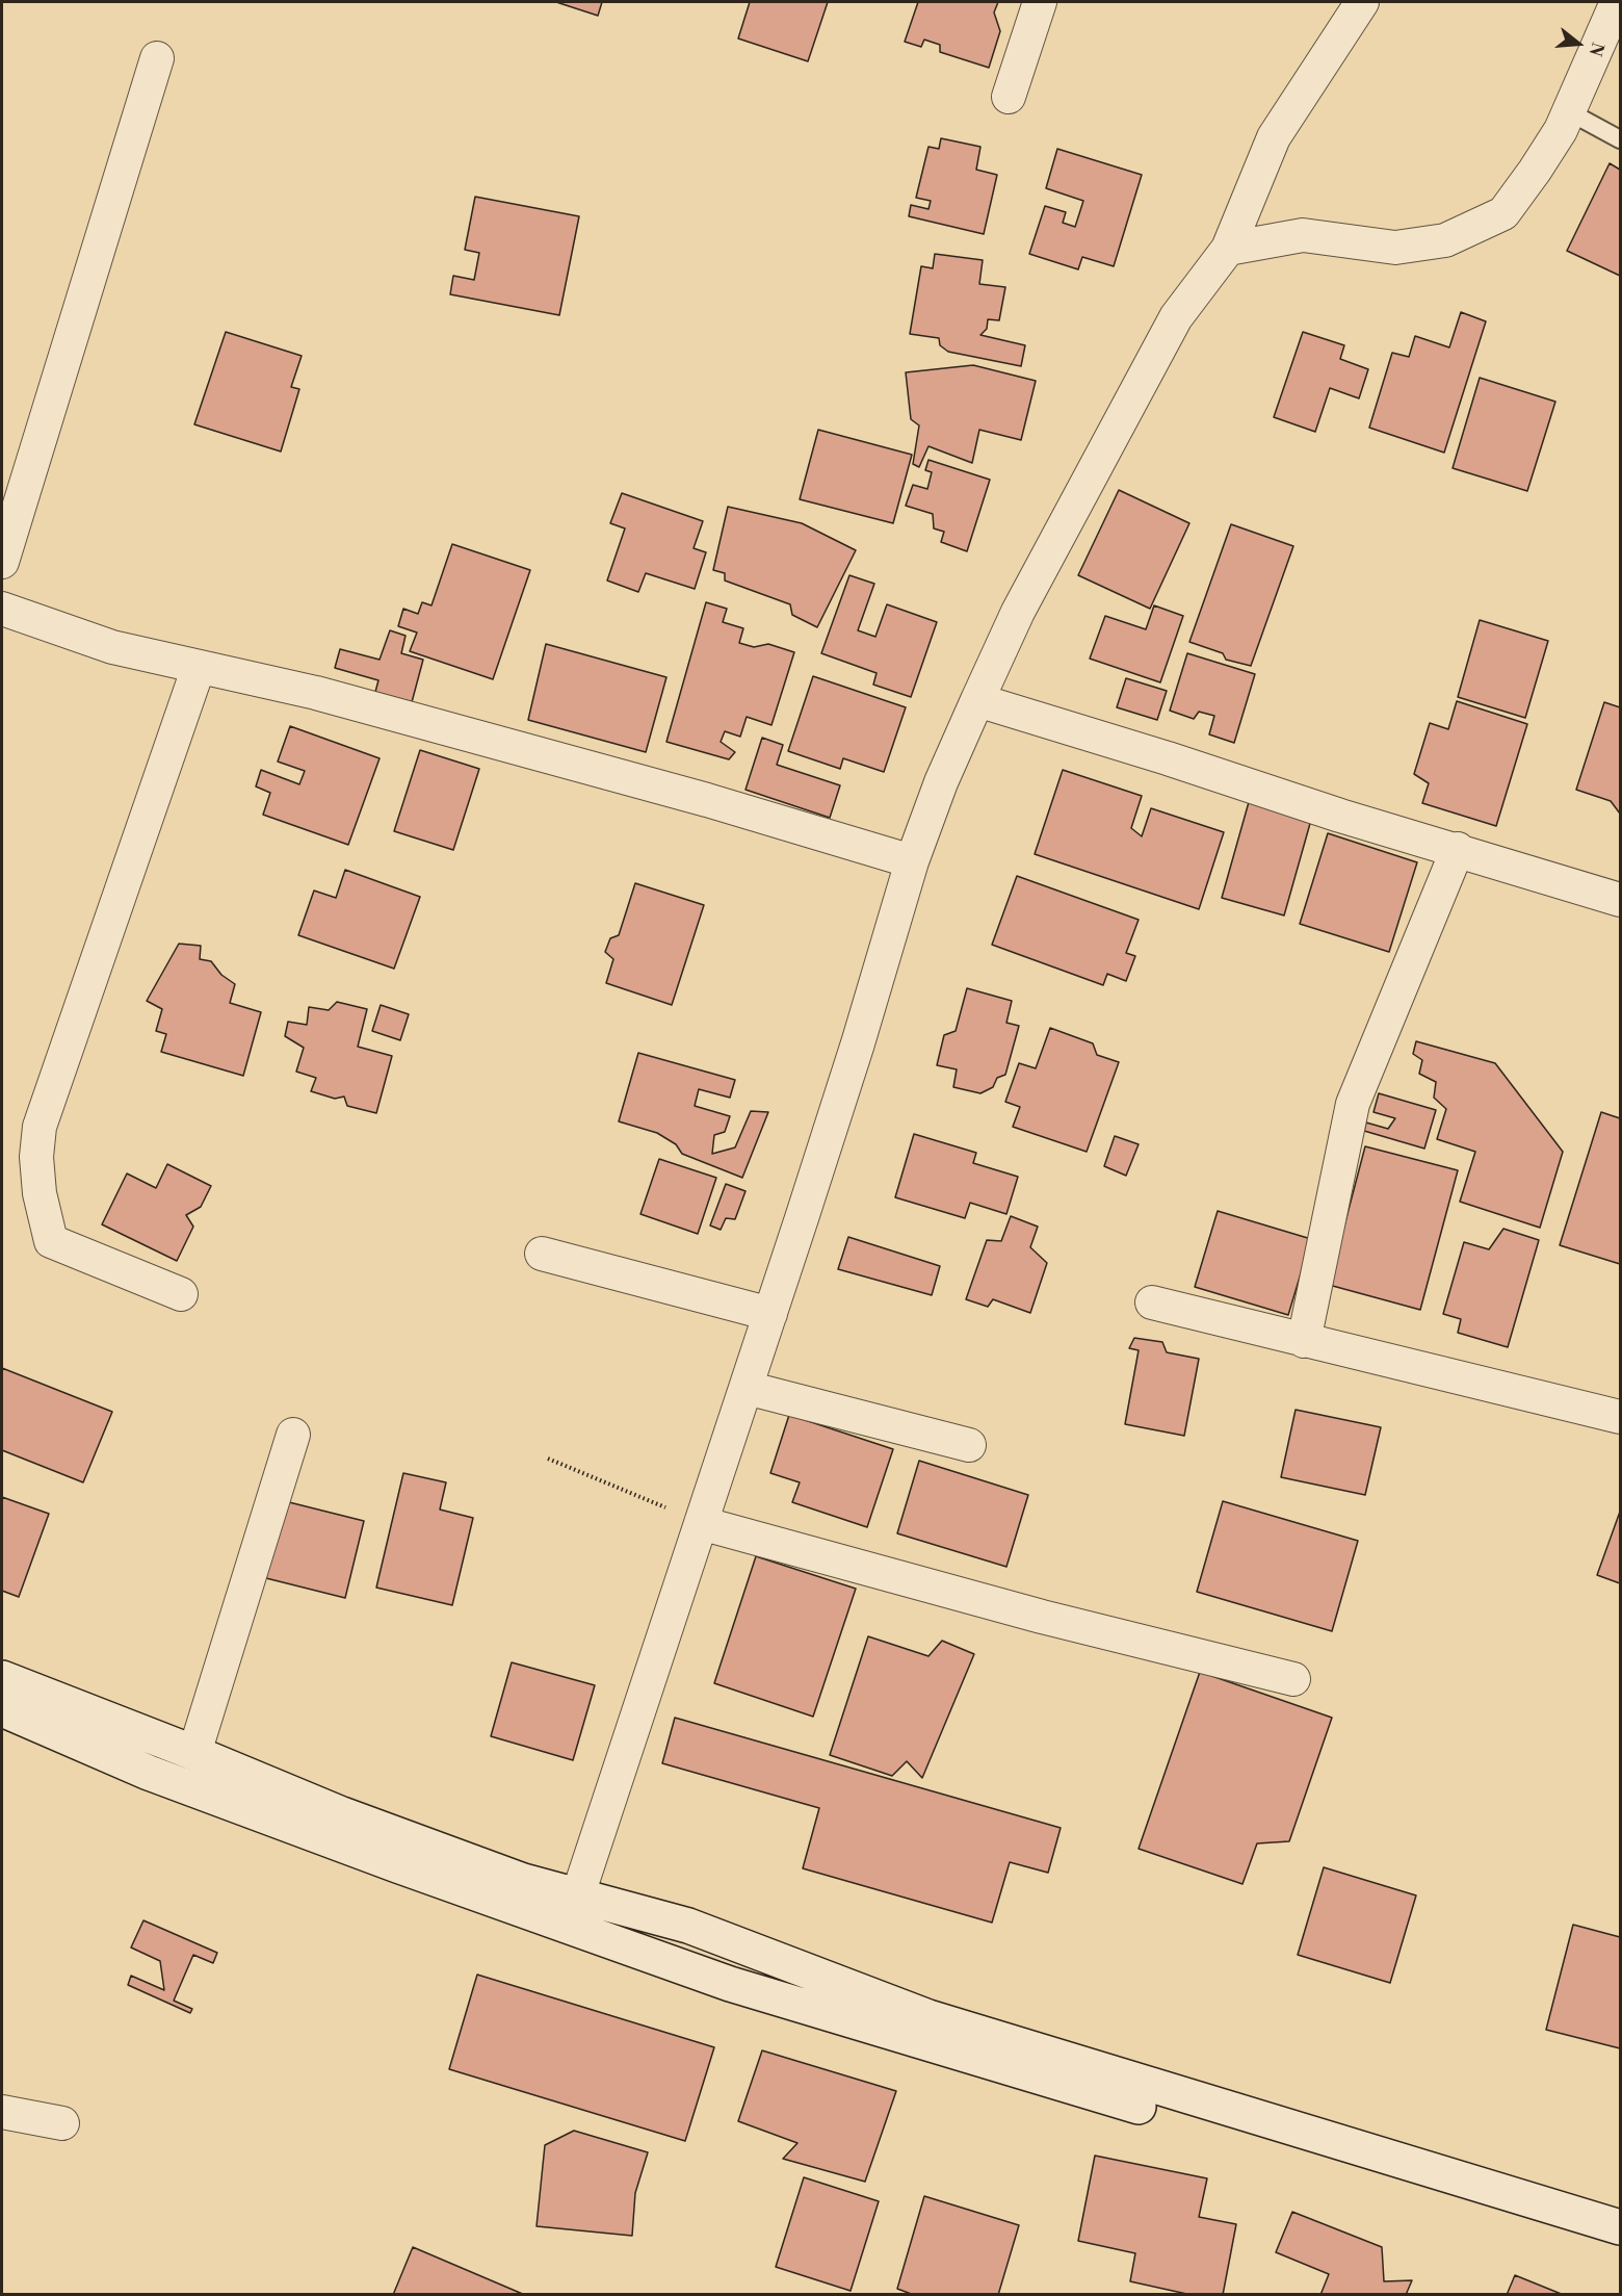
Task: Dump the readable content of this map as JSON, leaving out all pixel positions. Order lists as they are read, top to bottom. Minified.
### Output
{"north":"right"}
